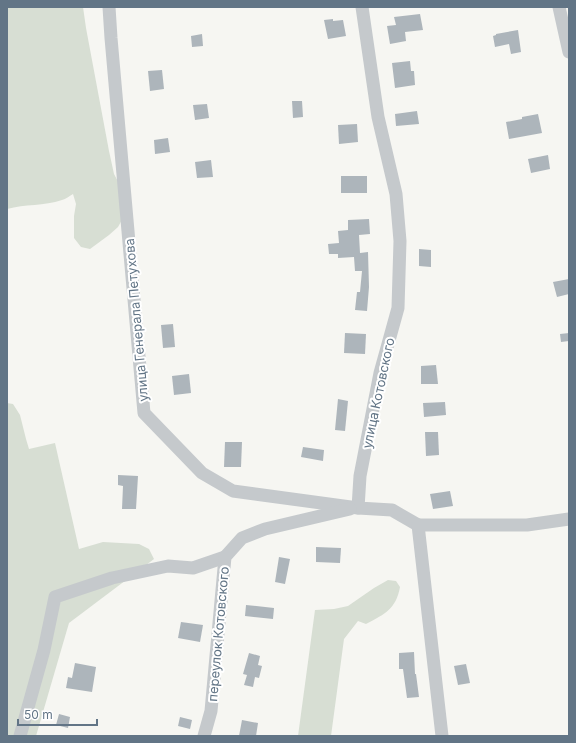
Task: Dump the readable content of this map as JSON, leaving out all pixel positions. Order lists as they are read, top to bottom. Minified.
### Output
{"streets":{"street":["улица Генерала Петухова","улица Котовского","переулок Котовского"]},"crossings":[["улица Генерала Петухова","улица Котовского"],["улица Генерала Петухова","переулок Котовского"],["улица Котовского","переулок Котовского"]],"scale_bar":"50 m"}
